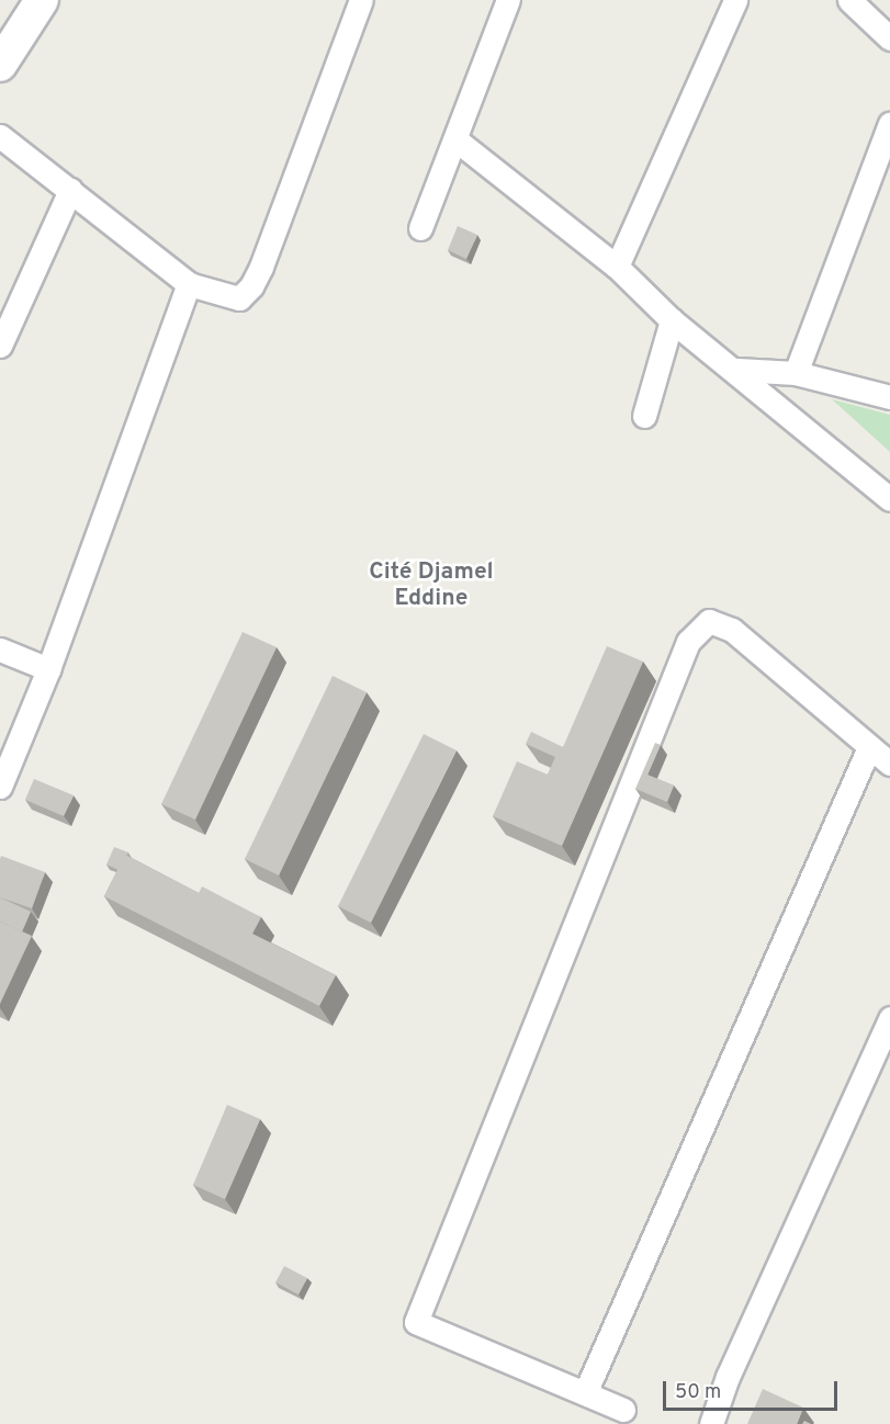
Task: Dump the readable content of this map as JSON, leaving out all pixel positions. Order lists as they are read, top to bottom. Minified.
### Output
{"districts":["Cité Djamel Eddine"],"scale_bar":"50 m"}
